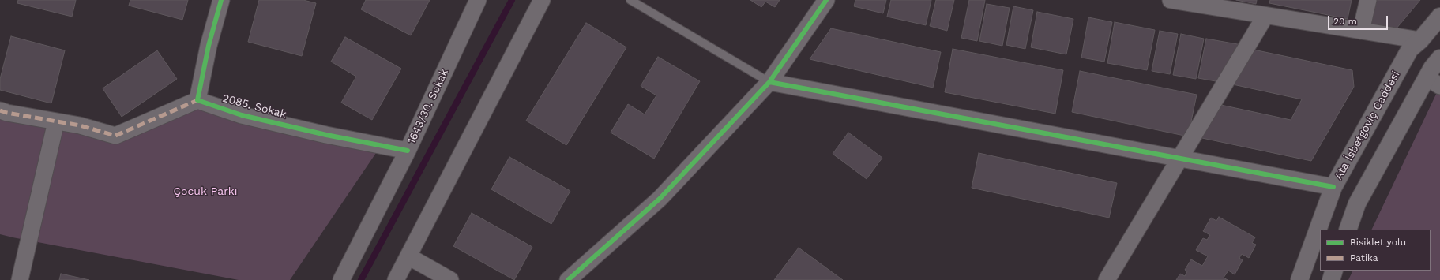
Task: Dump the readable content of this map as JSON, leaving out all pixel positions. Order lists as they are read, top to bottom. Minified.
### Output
{"streets":{"main road":["Ata İsbetgoviç Caddesi"],"street":["2085. Sokak","1643/30. Sokak"]},"crossings":[["2085. Sokak","1643/30. Sokak"]],"parks":["Çocuk Parkı"],"legend":["Bisiklet yolu","Patika"],"scale_bar":"20 m"}
